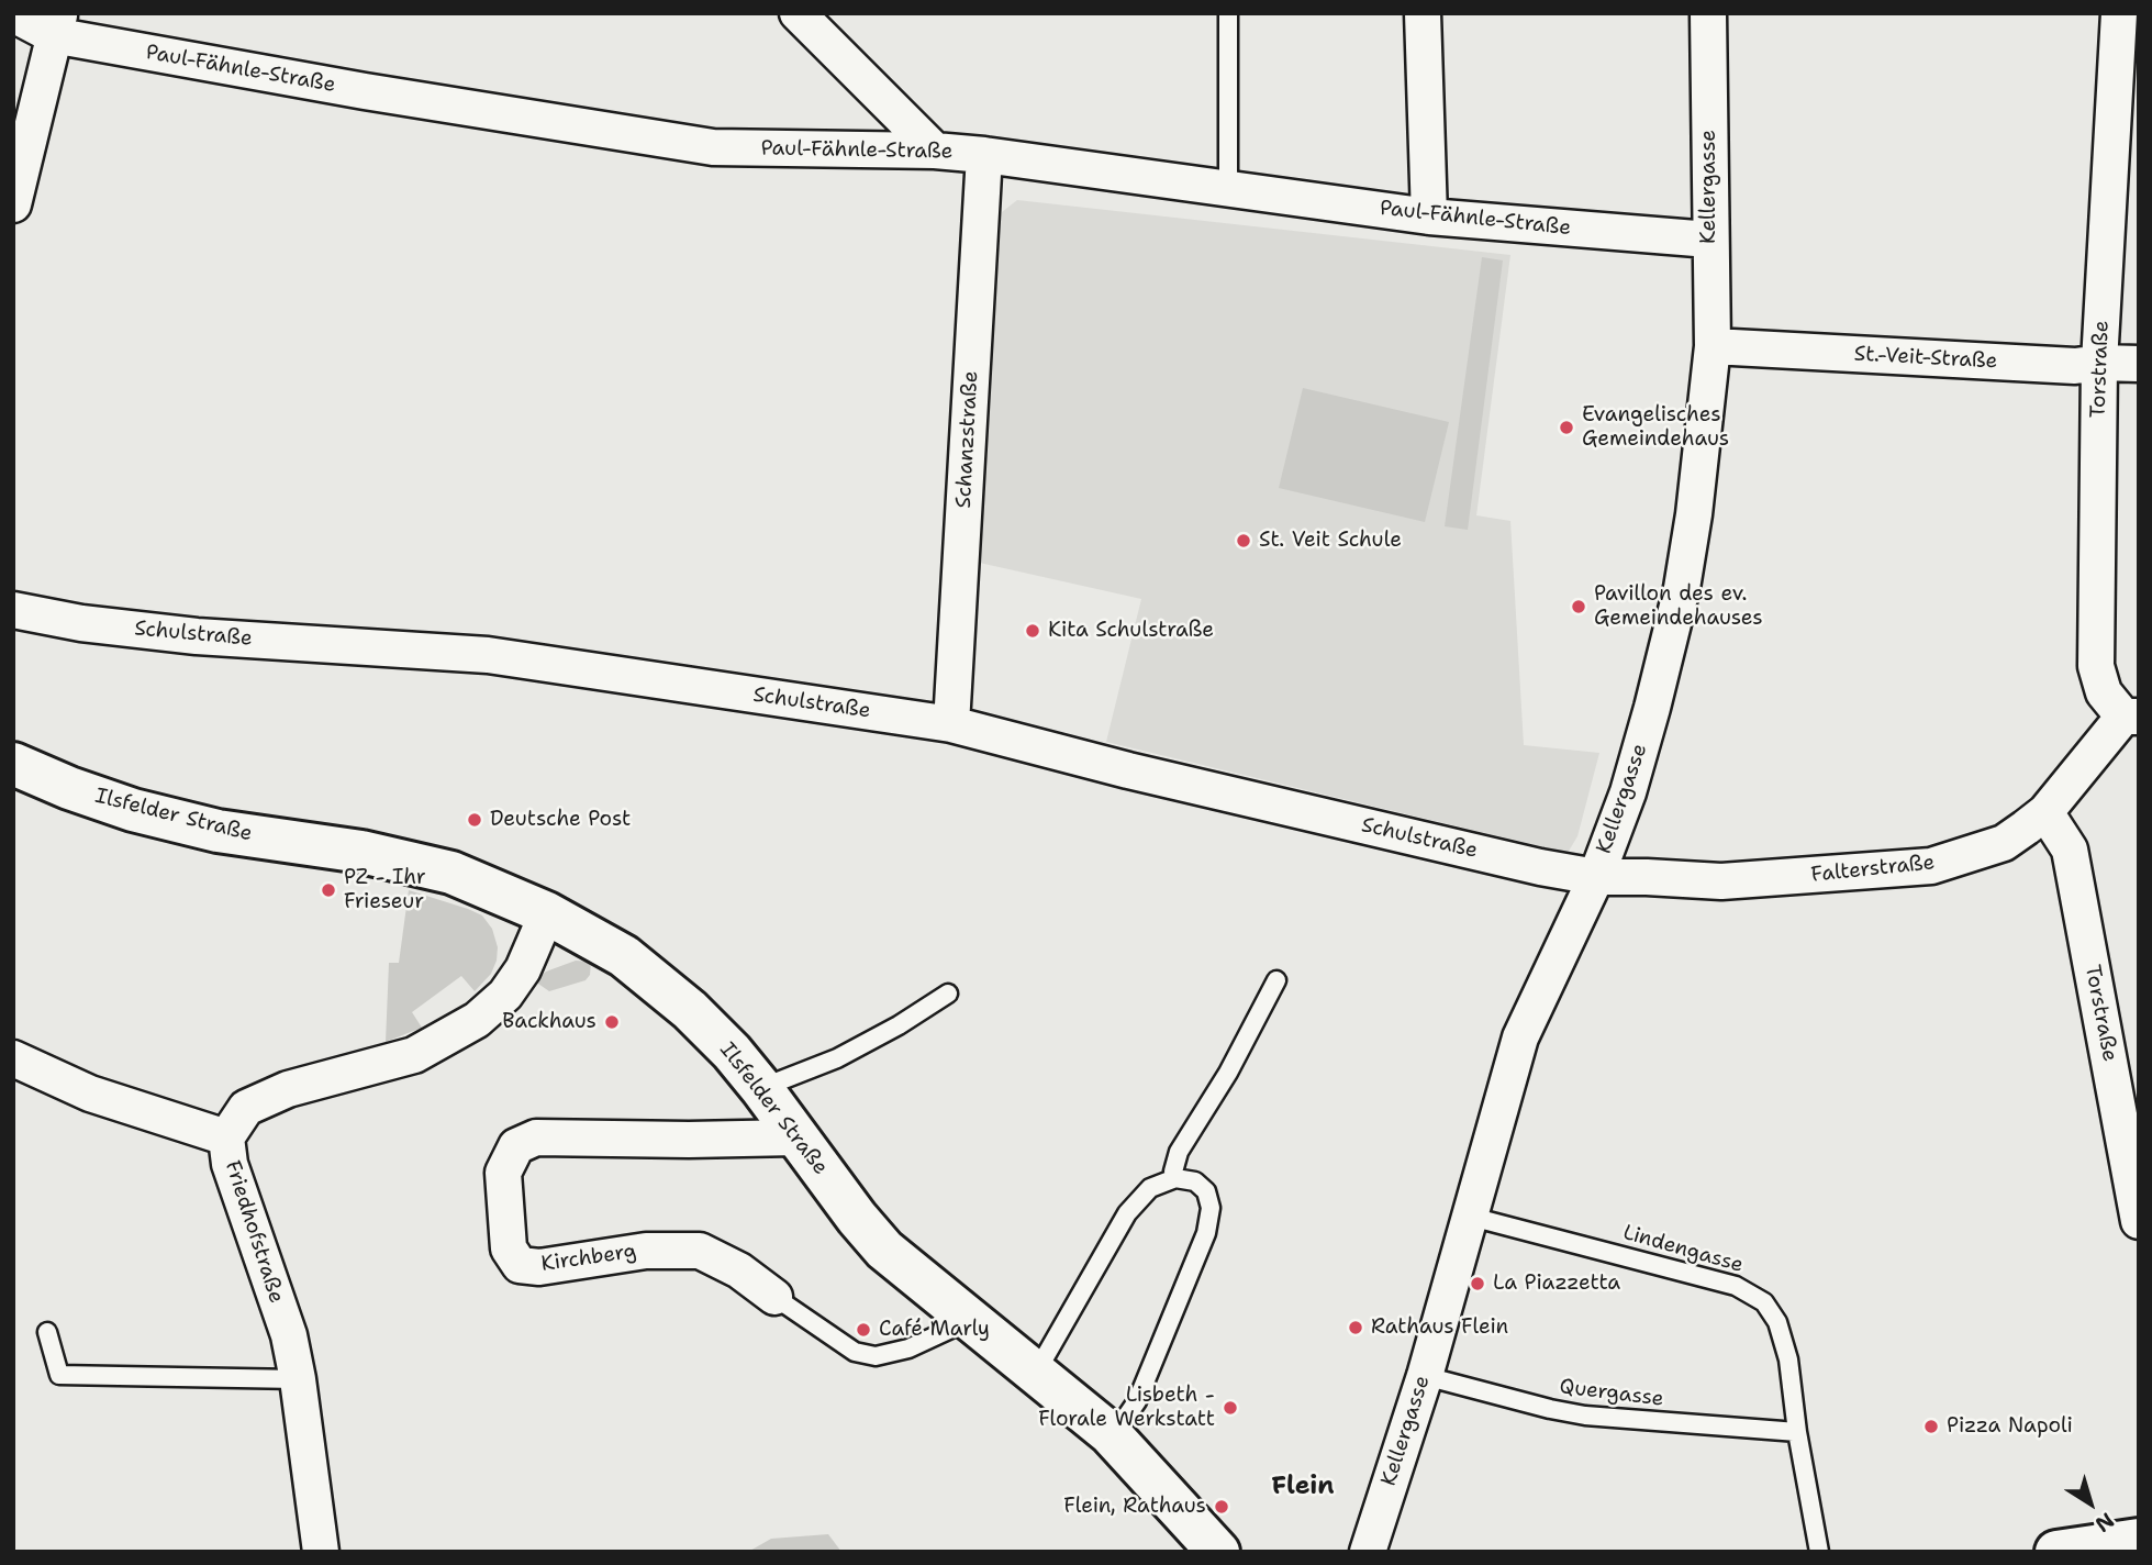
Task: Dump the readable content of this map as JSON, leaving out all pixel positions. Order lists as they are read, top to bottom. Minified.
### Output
{"streets":{"main road":["Ilsfelder Straße"],"street":["Paul-Fähnle-Straße","Kellergasse","St.-Veit-Straße","Torstraße","Schanzstraße","Schulstraße","Falterstraße","Friedhofstraße","Kirchberg"],"lane":["Lindengasse","Quergasse"]},"crossings":[["Paul-Fähnle-Straße","Kellergasse"],["Paul-Fähnle-Straße","Schanzstraße"],["Kellergasse","St.-Veit-Straße"],["Kellergasse","Schulstraße"],["Kellergasse","Falterstraße"],["Kellergasse","Lindengasse"],["Kellergasse","Quergasse"],["St.-Veit-Straße","Torstraße"],["Torstraße","Falterstraße"],["Schanzstraße","Schulstraße"],["Schulstraße","Falterstraße"],["Ilsfelder Straße","Friedhofstraße"],["Ilsfelder Straße","Kirchberg"],["Lindengasse","Quergasse"]],"districts":["Flein"],"places":["Evangelisches Gemeindehaus","St. Veit Schule","Pavillon des ev. Gemeindehauses","Kita Schulstraße","Deutsche Post","PZ - Ihr Frieseur","Backhaus","La Piazzetta","Rathaus Flein","Café Marly","Lisbeth - Florale Werkstatt","Pizza Napoli","Flein, Rathaus"],"north":"bottom right"}
